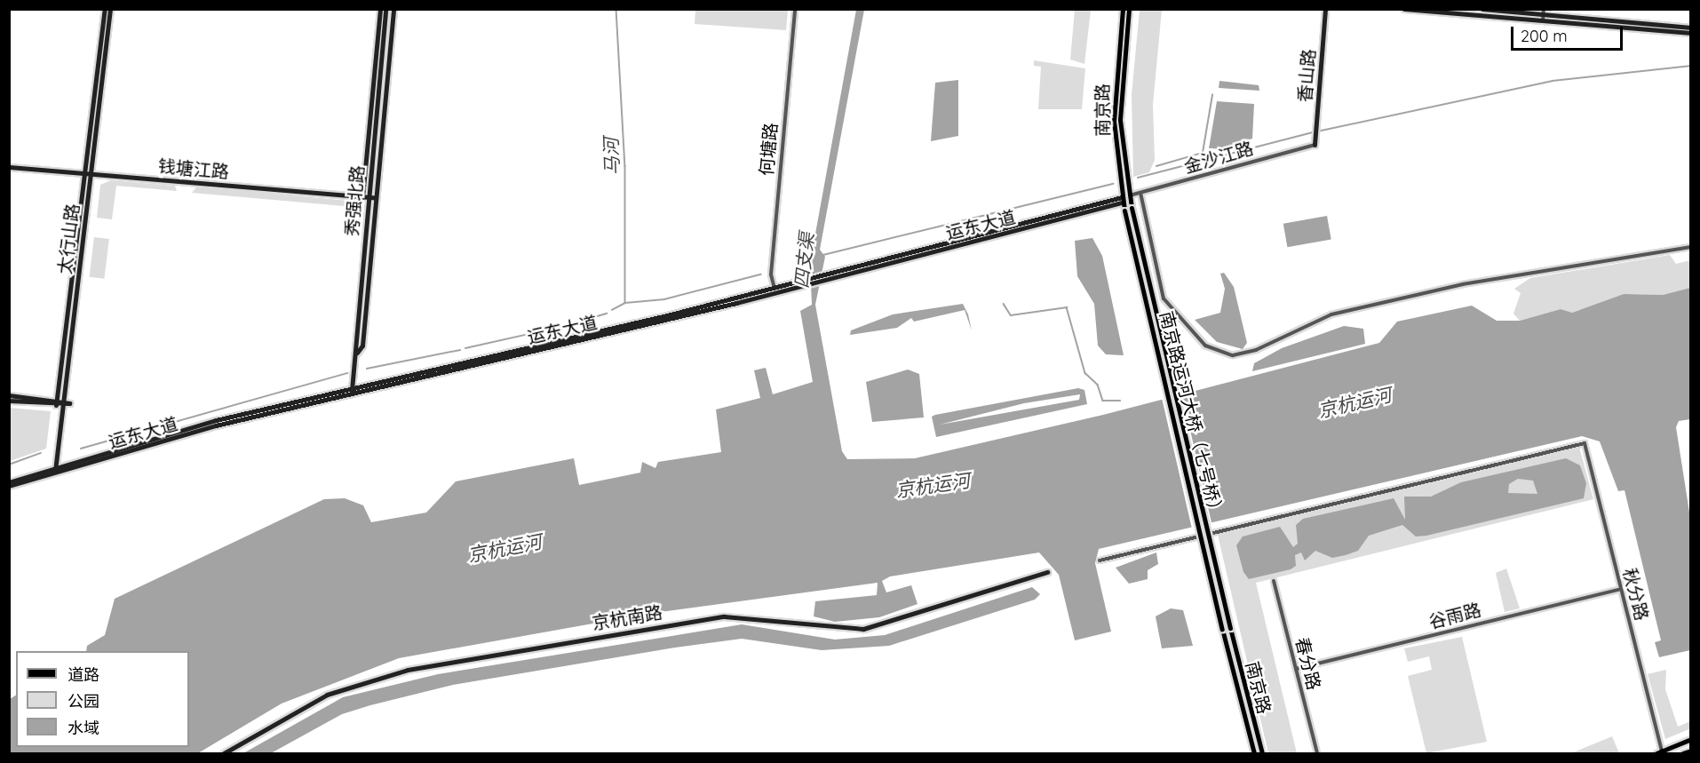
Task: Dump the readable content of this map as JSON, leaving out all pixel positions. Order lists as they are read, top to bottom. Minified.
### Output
{"streets":{"main road":["南京路","南京路运河大桥（七号桥）"],"street":["香山路","何塘路","金沙江路","钱塘江路","秀强北路","运东大道","太行山路","秋分路","谷雨路","京杭南路","春分路"]},"crossings":[["香山路","金沙江路"],["南京路","金沙江路"],["南京路","运东大道"],["南京路","南京路运河大桥（七号桥）"],["何塘路","运东大道"],["钱塘江路","秀强北路"],["钱塘江路","太行山路"],["秀强北路","运东大道"],["运东大道","太行山路"],["秋分路","谷雨路"],["谷雨路","春分路"]],"water":["马河","四支渠","京杭运河"],"legend":["道路","公园","水域"],"scale_bar":"200 m"}
